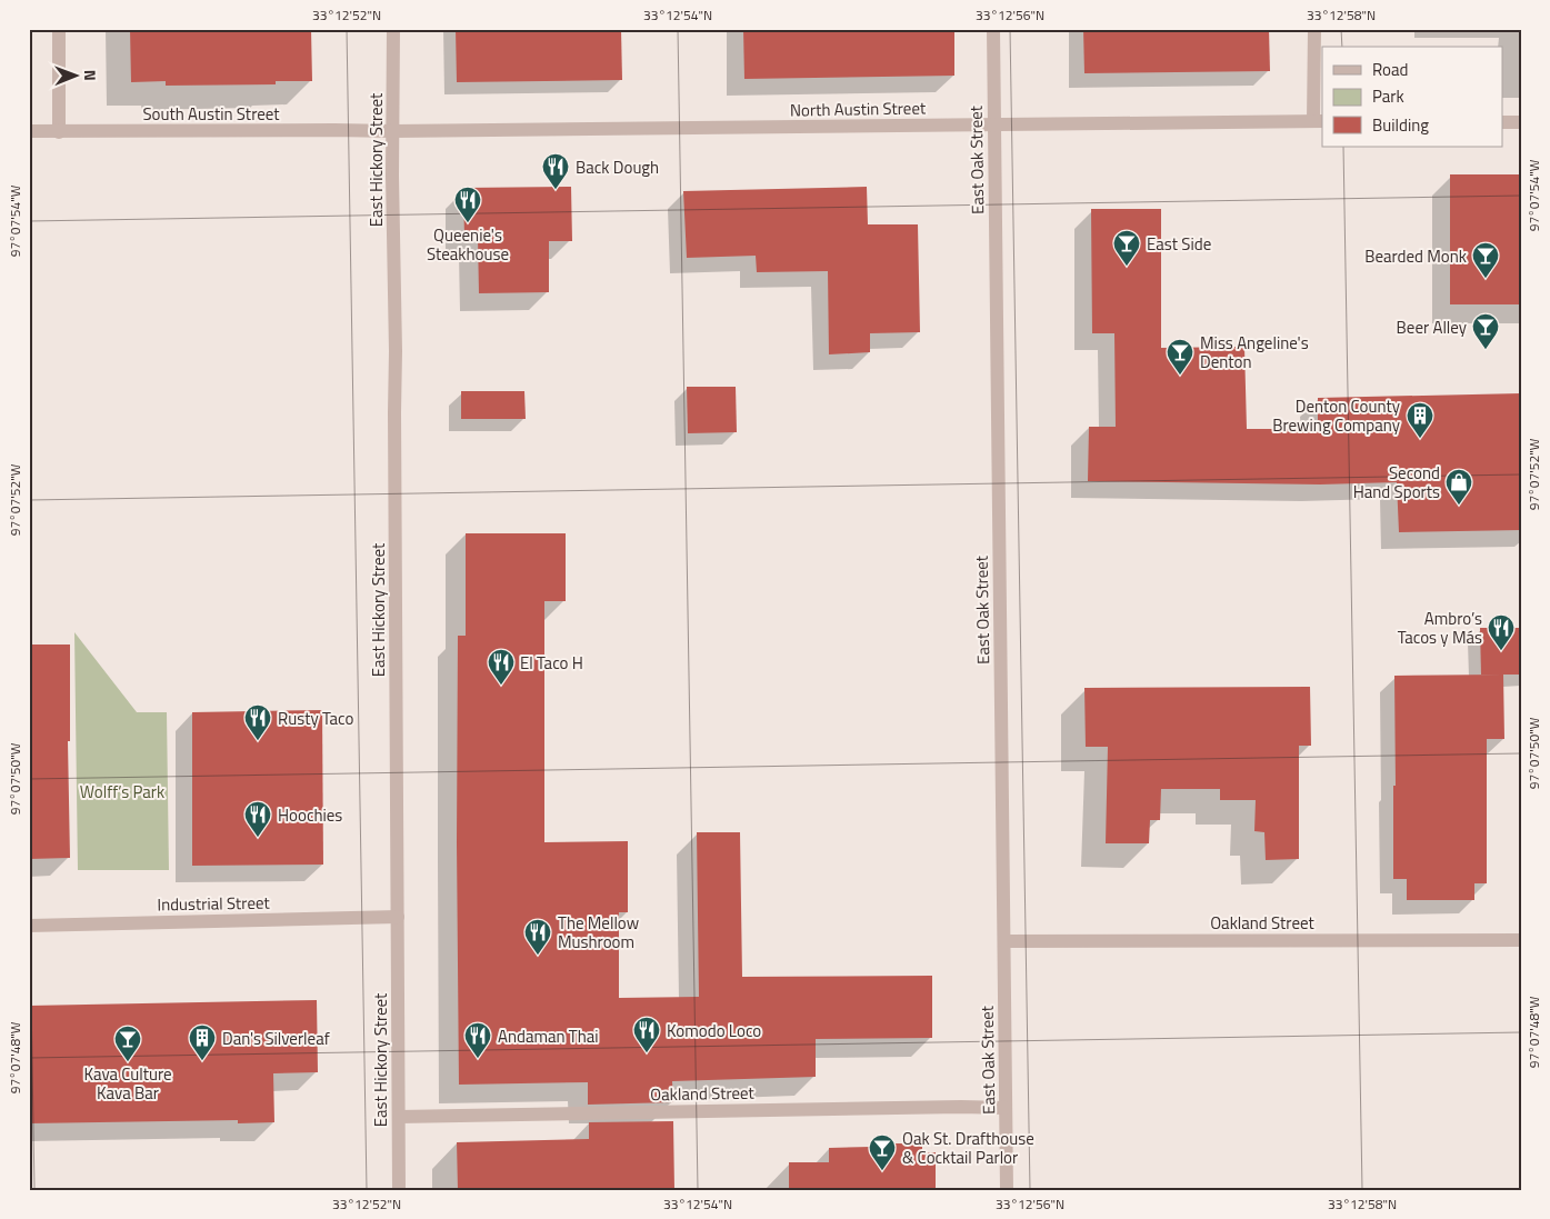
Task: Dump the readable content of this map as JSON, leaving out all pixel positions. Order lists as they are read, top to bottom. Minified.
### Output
{"streets":{"street":["North Austin Street","South Austin Street","East Hickory Street","East Oak Street","Industrial Street","Oakland Street"]},"crossings":[["North Austin Street","South Austin Street"],["North Austin Street","East Hickory Street"],["North Austin Street","East Oak Street"],["South Austin Street","East Hickory Street"],["East Hickory Street","Industrial Street"],["East Hickory Street","Oakland Street"],["East Oak Street","Oakland Street"]],"parks":["Wolff’s Park"],"places":{"restaurant":["Back Dough","Queenie's Steakhouse","Ambro’s Tacos y Más","El Taco H","Rusty Taco","Hoochies","The Mellow Mushroom","Komodo Loco","Andaman Thai"],"bar":["East Side","Bearded Monk","Beer Alley","Miss Angeline's Denton","Kava Culture Kava Bar","Oak St. Drafthouse & Cocktail Parlor"],"building":["Denton County Brewing Company","Dan's Silverleaf"],"shop":["Second Hand Sports"]},"legend":["Road","Park","Building"],"north":"right","coordinates":["33°12'52\"N","33°12'54\"N","33°12'56\"N","33°12'58\"N","97°07'54\"W","97°07'52\"W","97°07'50\"W","97°07'48\"W"]}
